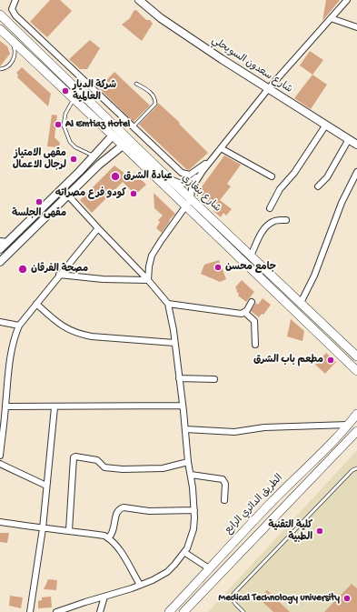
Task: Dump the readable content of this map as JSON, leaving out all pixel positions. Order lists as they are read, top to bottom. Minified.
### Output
{"streets":{"main road":["شارع سعدون السويحلي","شارع بنغازي","الطريق الدائري الرابع"]},"places":["شركة الديار العالمية","Al Emtiaz Hotel","مقهى الامتياز لرجال الاعمال","عيادة الشرق","كودو فرع مصراته","مقهى الجلسة","جامع محسن","مصحة الفرقان","مطعم باب الشرق","كلية التقنية الطبية","Medical Technology university"]}
